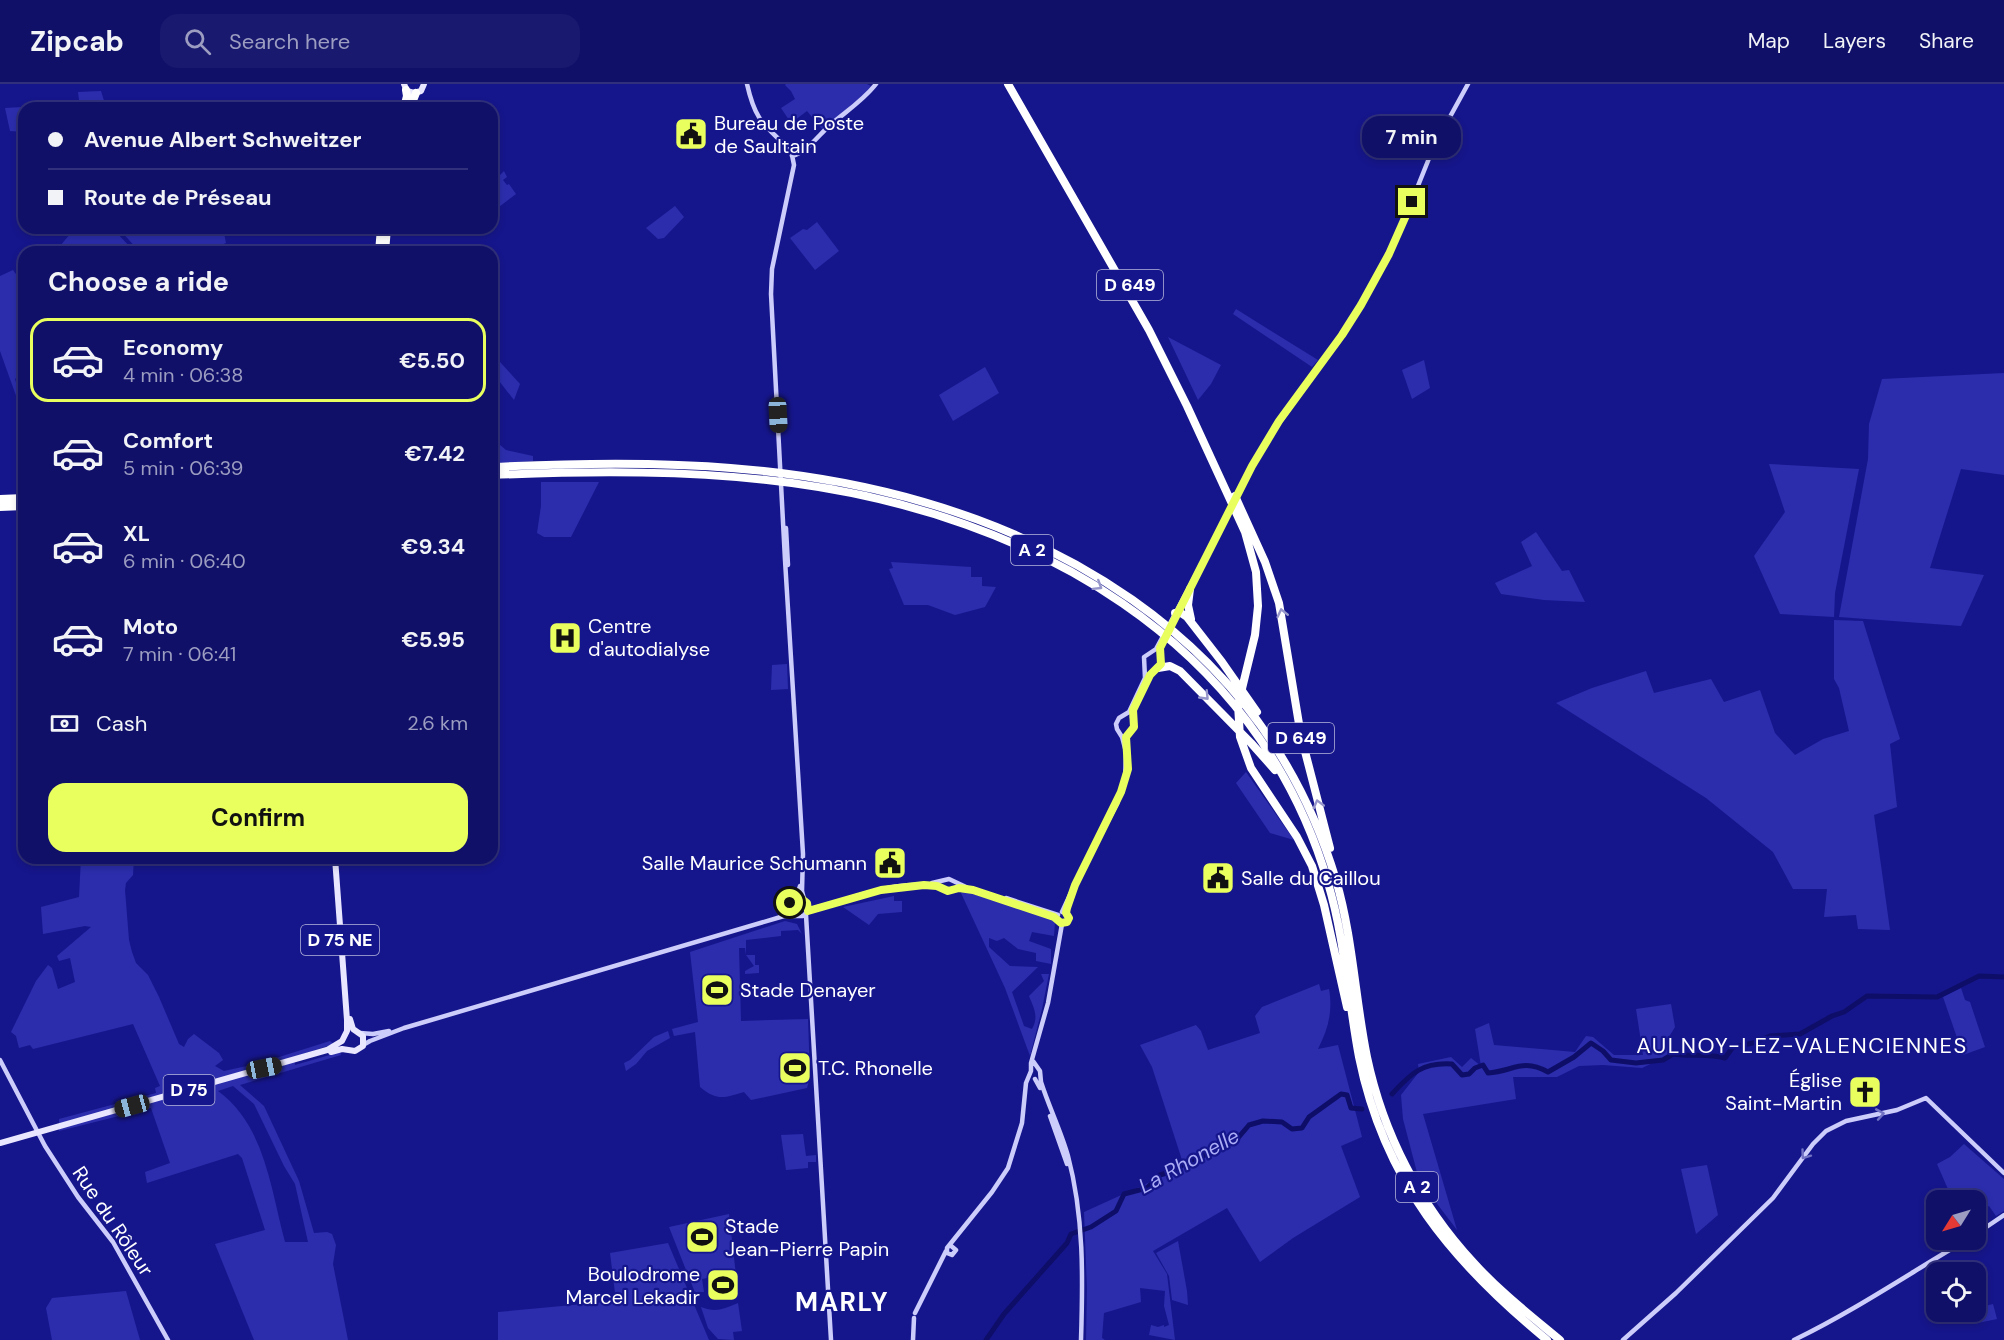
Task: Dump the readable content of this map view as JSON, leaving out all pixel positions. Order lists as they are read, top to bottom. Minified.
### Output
{"streets":{"highway":["D 649","A 2"],"main road":["D 75 NE","D 75"],"street":["Rue du Rôleur"]},"crossings":[["D 649","A 2"],["D 75 NE","D 75"],["D 75","Rue du Rôleur"]],"districts":["AULNOY-LEZ-VALENCIENNES","MARLY"],"water":["La Rhonelle"],"places":{"public building":["Bureau de Poste de Saultain","Salle Maurice Schumann","Salle du Caillou"],"hospital":["Centre d'autodialyse"],"sports":["Stade Denayer","T.C. Rhonelle","Stade Jean-Pierre Papin","Boulodrome Marcel Lekadir"],"church":["Église Saint-Martin"]},"north":"bottom left","page":{"header":"Zipcab","search":"Search here","nav":["Map","Layers","Share"],"banner":["Avenue Albert Schweitzer","Route de Préseau"],"bubble":"7 min","heading":"Choose a ride","list":[{"name":"Economy","note":"4 min · 06:38","value":"€5.50"},{"name":"Comfort","note":"5 min · 06:39","value":"€7.42"},{"name":"XL","note":"6 min · 06:40","value":"€9.34"},{"name":"Moto","note":"7 min · 06:41","value":"€5.95"}],"pay":["Cash","2.6 km"],"buttons":"Confirm"}}
